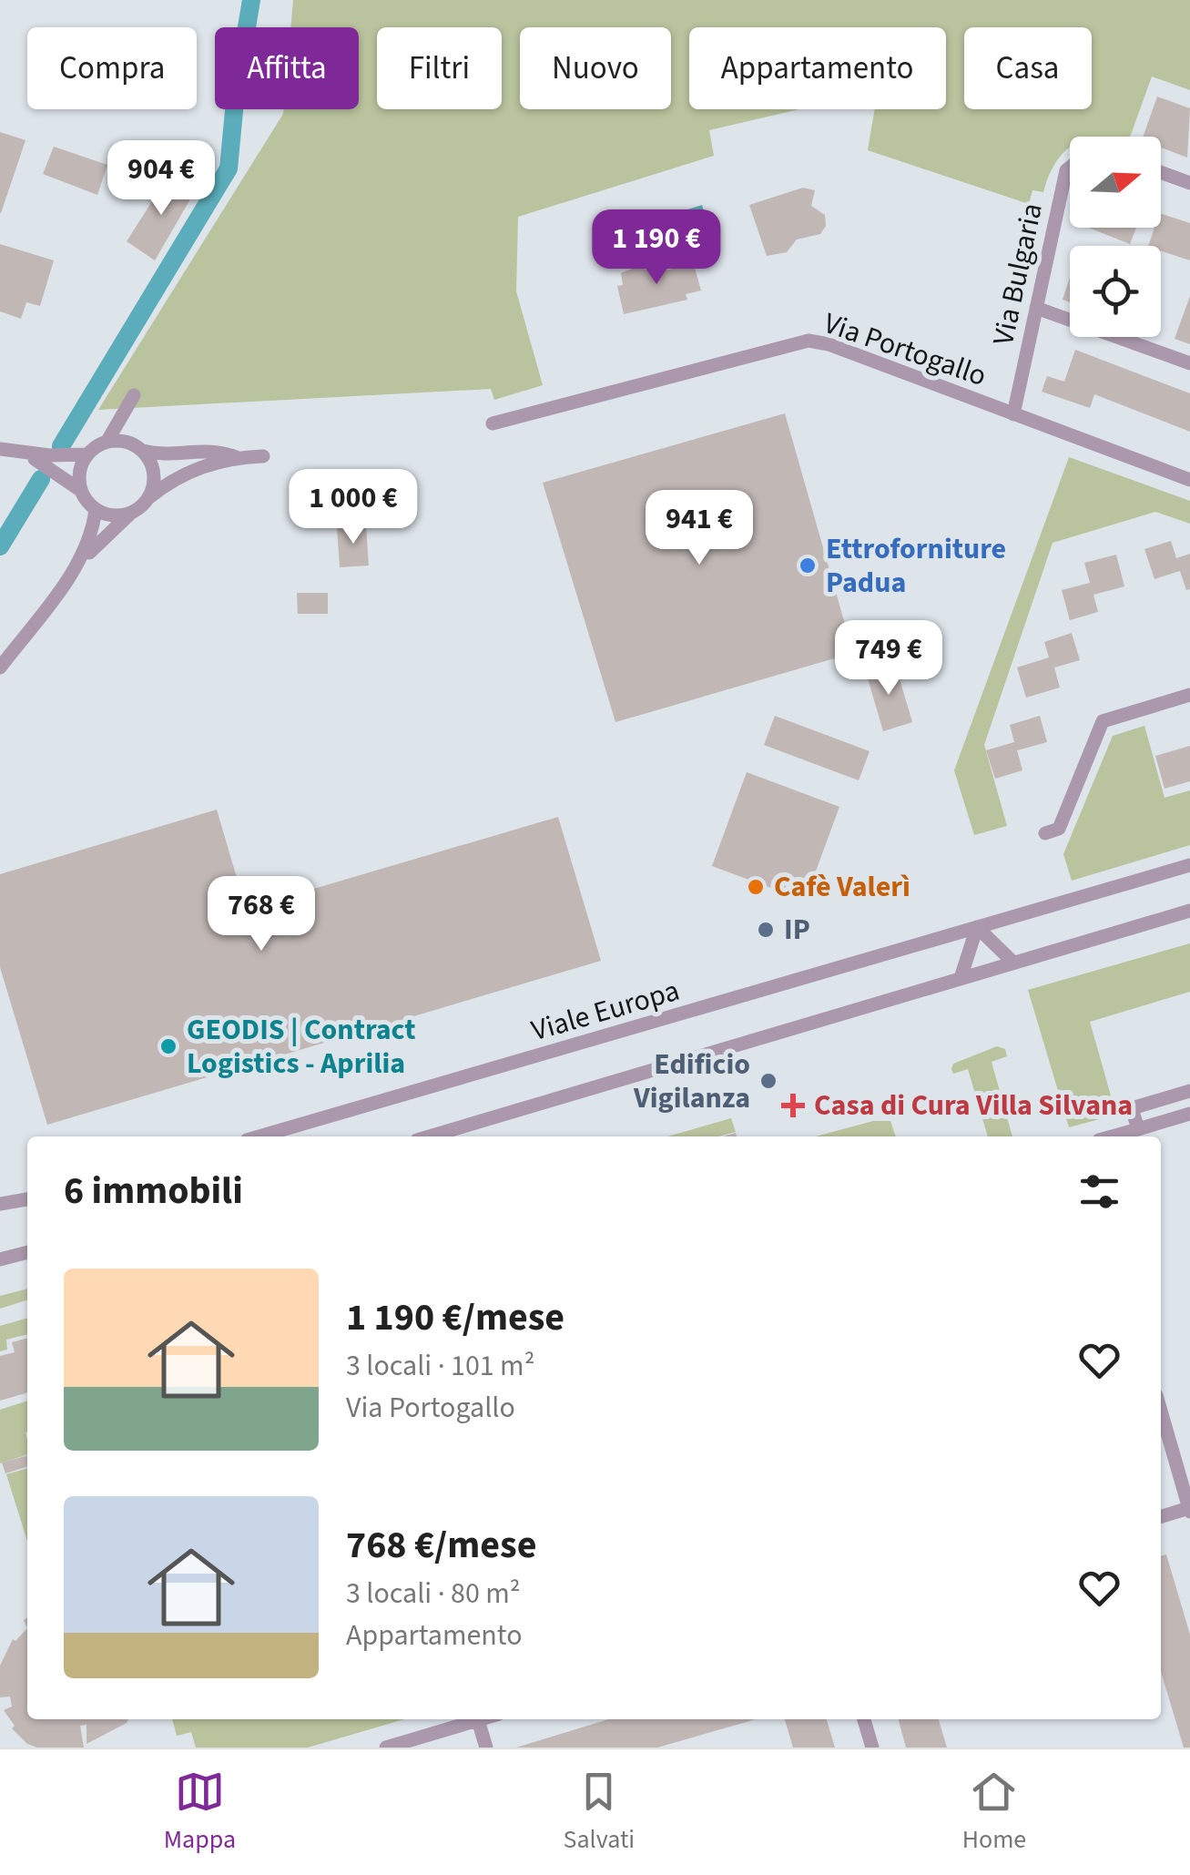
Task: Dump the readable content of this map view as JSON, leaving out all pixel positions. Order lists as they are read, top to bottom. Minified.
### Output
{"streets":{"street":["Via Bulgaria","Via Portogallo","Viale Europa"]},"crossings":[["Via Bulgaria","Via Portogallo"]],"places":{"other":["Ettroforniture Padua","Cafè Valerì","IP","GEODIS | Contract Logistics - Aprilia","Edificio Vigilanza"],"health":["Casa di Cura Villa Silvana"]},"north":"right","page":{"chip":["Compra","Affitta","Filtri","Nuovo","Appartamento","Casa"],"price":["904 €","1 190 €","1 000 €","941 €","749 €","768 €"],"heading":"6 immobili","list":[{"name":"1 190 €/mese","note":"3 locali · 101 m² · Via Portogallo"},{"name":"768 €/mese","note":"3 locali · 80 m² · Appartamento"}],"tabs":["Mappa","Salvati","Home"]}}
